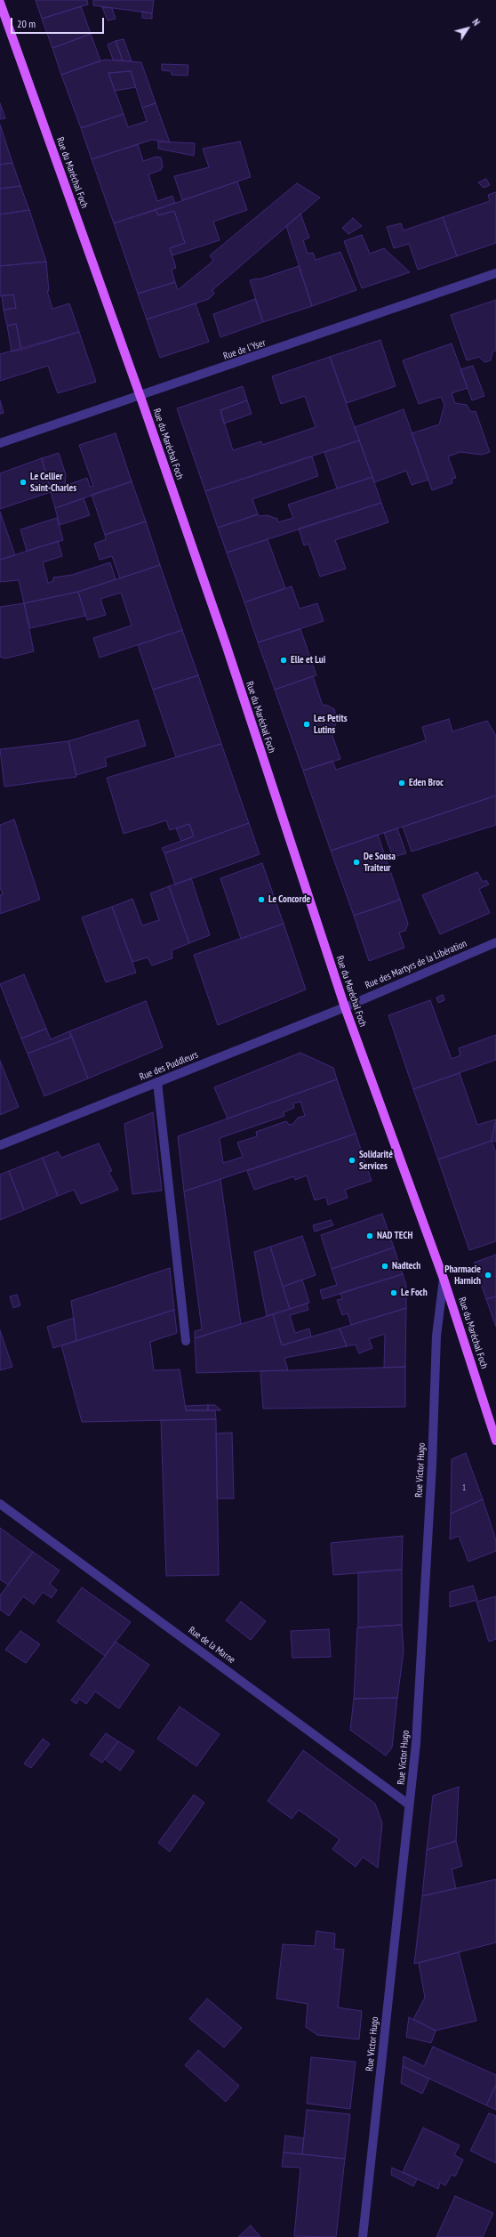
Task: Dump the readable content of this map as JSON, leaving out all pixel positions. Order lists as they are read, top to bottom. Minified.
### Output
{"streets":{"main road":["Rue du Maréchal Foch"],"street":["Rue de l'Yser","Rue des Martyrs de la Libération","Rue des Puddleurs","Rue Victor Hugo","Rue de la Marne"]},"crossings":[["Rue du Maréchal Foch","Rue de l'Yser"],["Rue du Maréchal Foch","Rue des Martyrs de la Libération"],["Rue du Maréchal Foch","Rue des Puddleurs"],["Rue du Maréchal Foch","Rue Victor Hugo"],["Rue des Martyrs de la Libération","Rue des Puddleurs"],["Rue Victor Hugo","Rue de la Marne"]],"places":["Le Cellier Saint-Charles","Elle et Lui","Les Petits Lutins","Eden Broc","De Sousa Traiteur","Le Concorde","Solidarité Services","NAD TECH","Nadtech","Pharmacie Harnich","Le Foch"],"house_numbers":["1"],"scale_bar":"20 m","north":"top right"}
